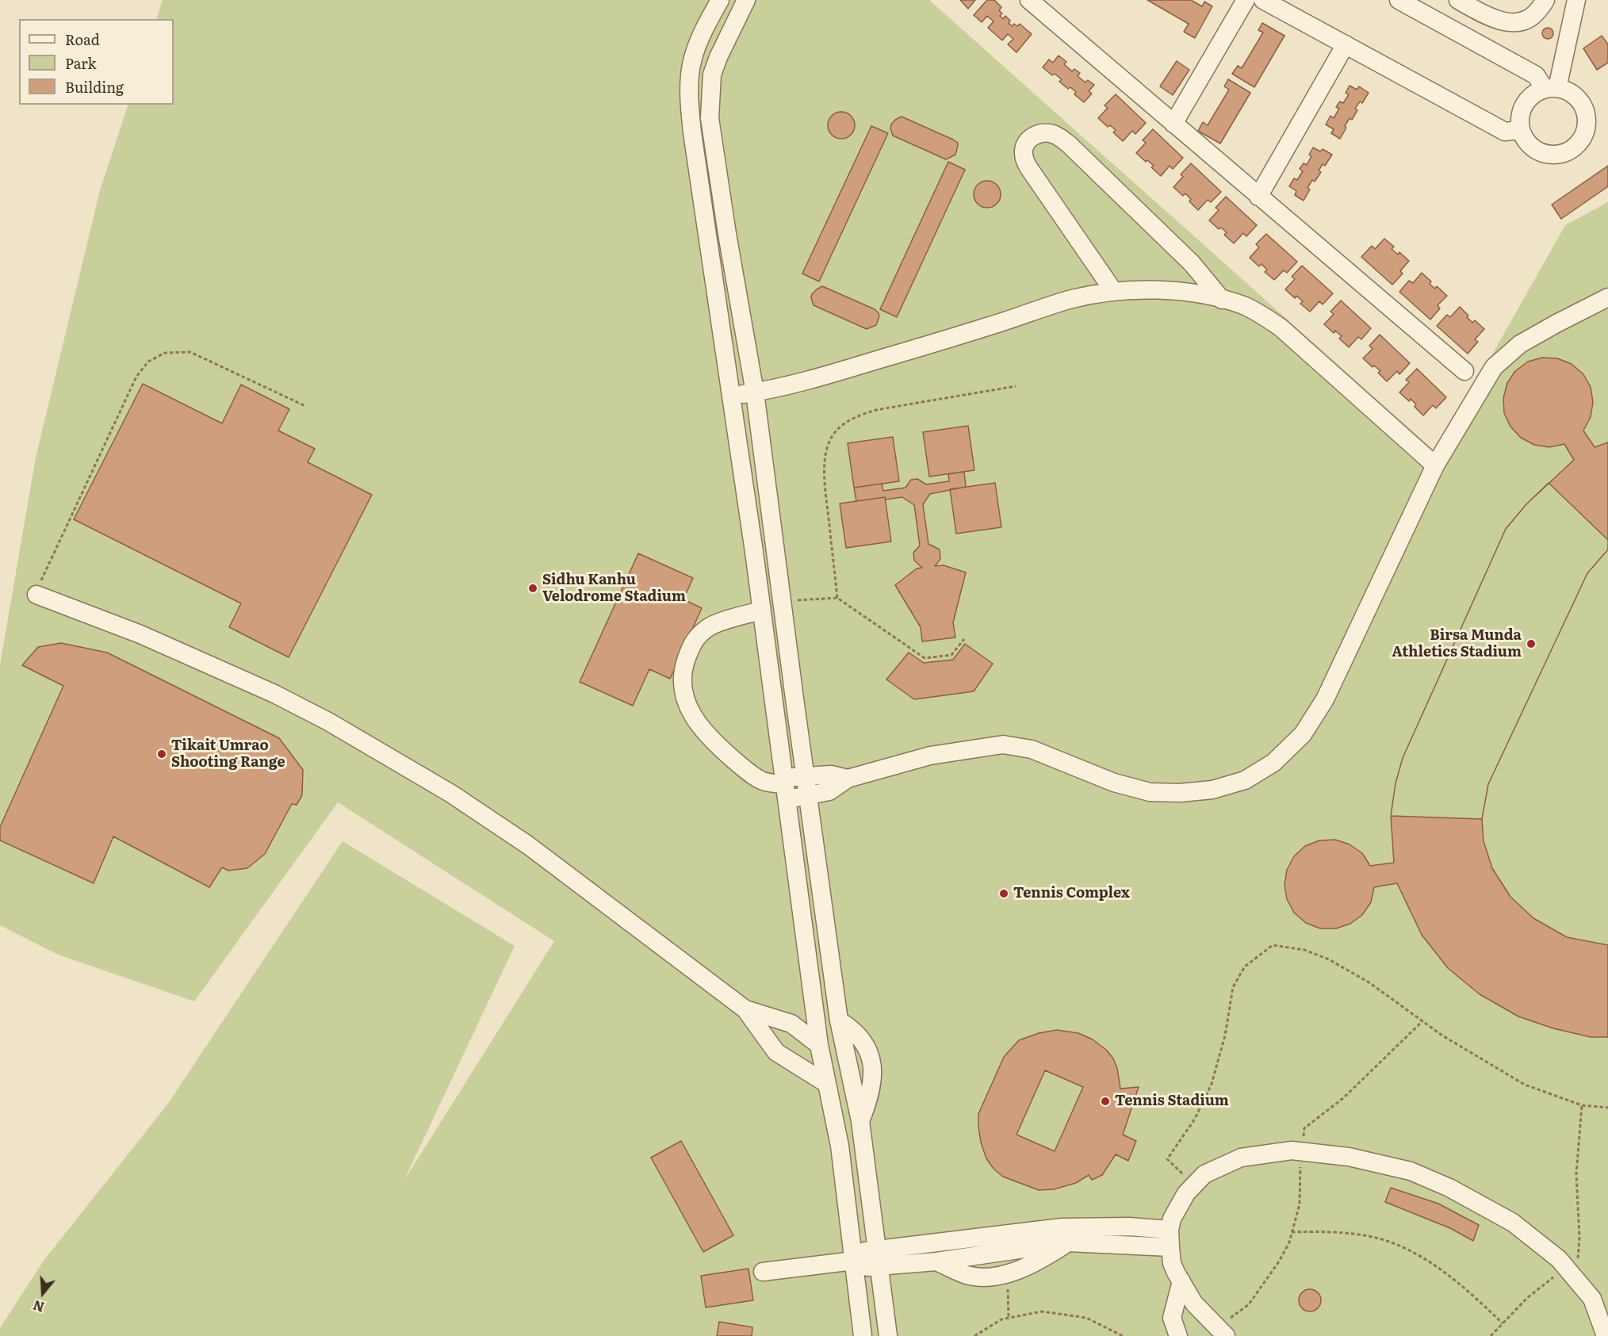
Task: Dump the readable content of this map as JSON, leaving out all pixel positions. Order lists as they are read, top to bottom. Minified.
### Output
{"places":["Sidhu Kanhu Velodrome Stadium","Birsa Munda Athletics Stadium","Tikait Umrao Shooting Range","Tennis Complex","Tennis Stadium"],"legend":["Road","Park","Building"],"north":"bottom"}
